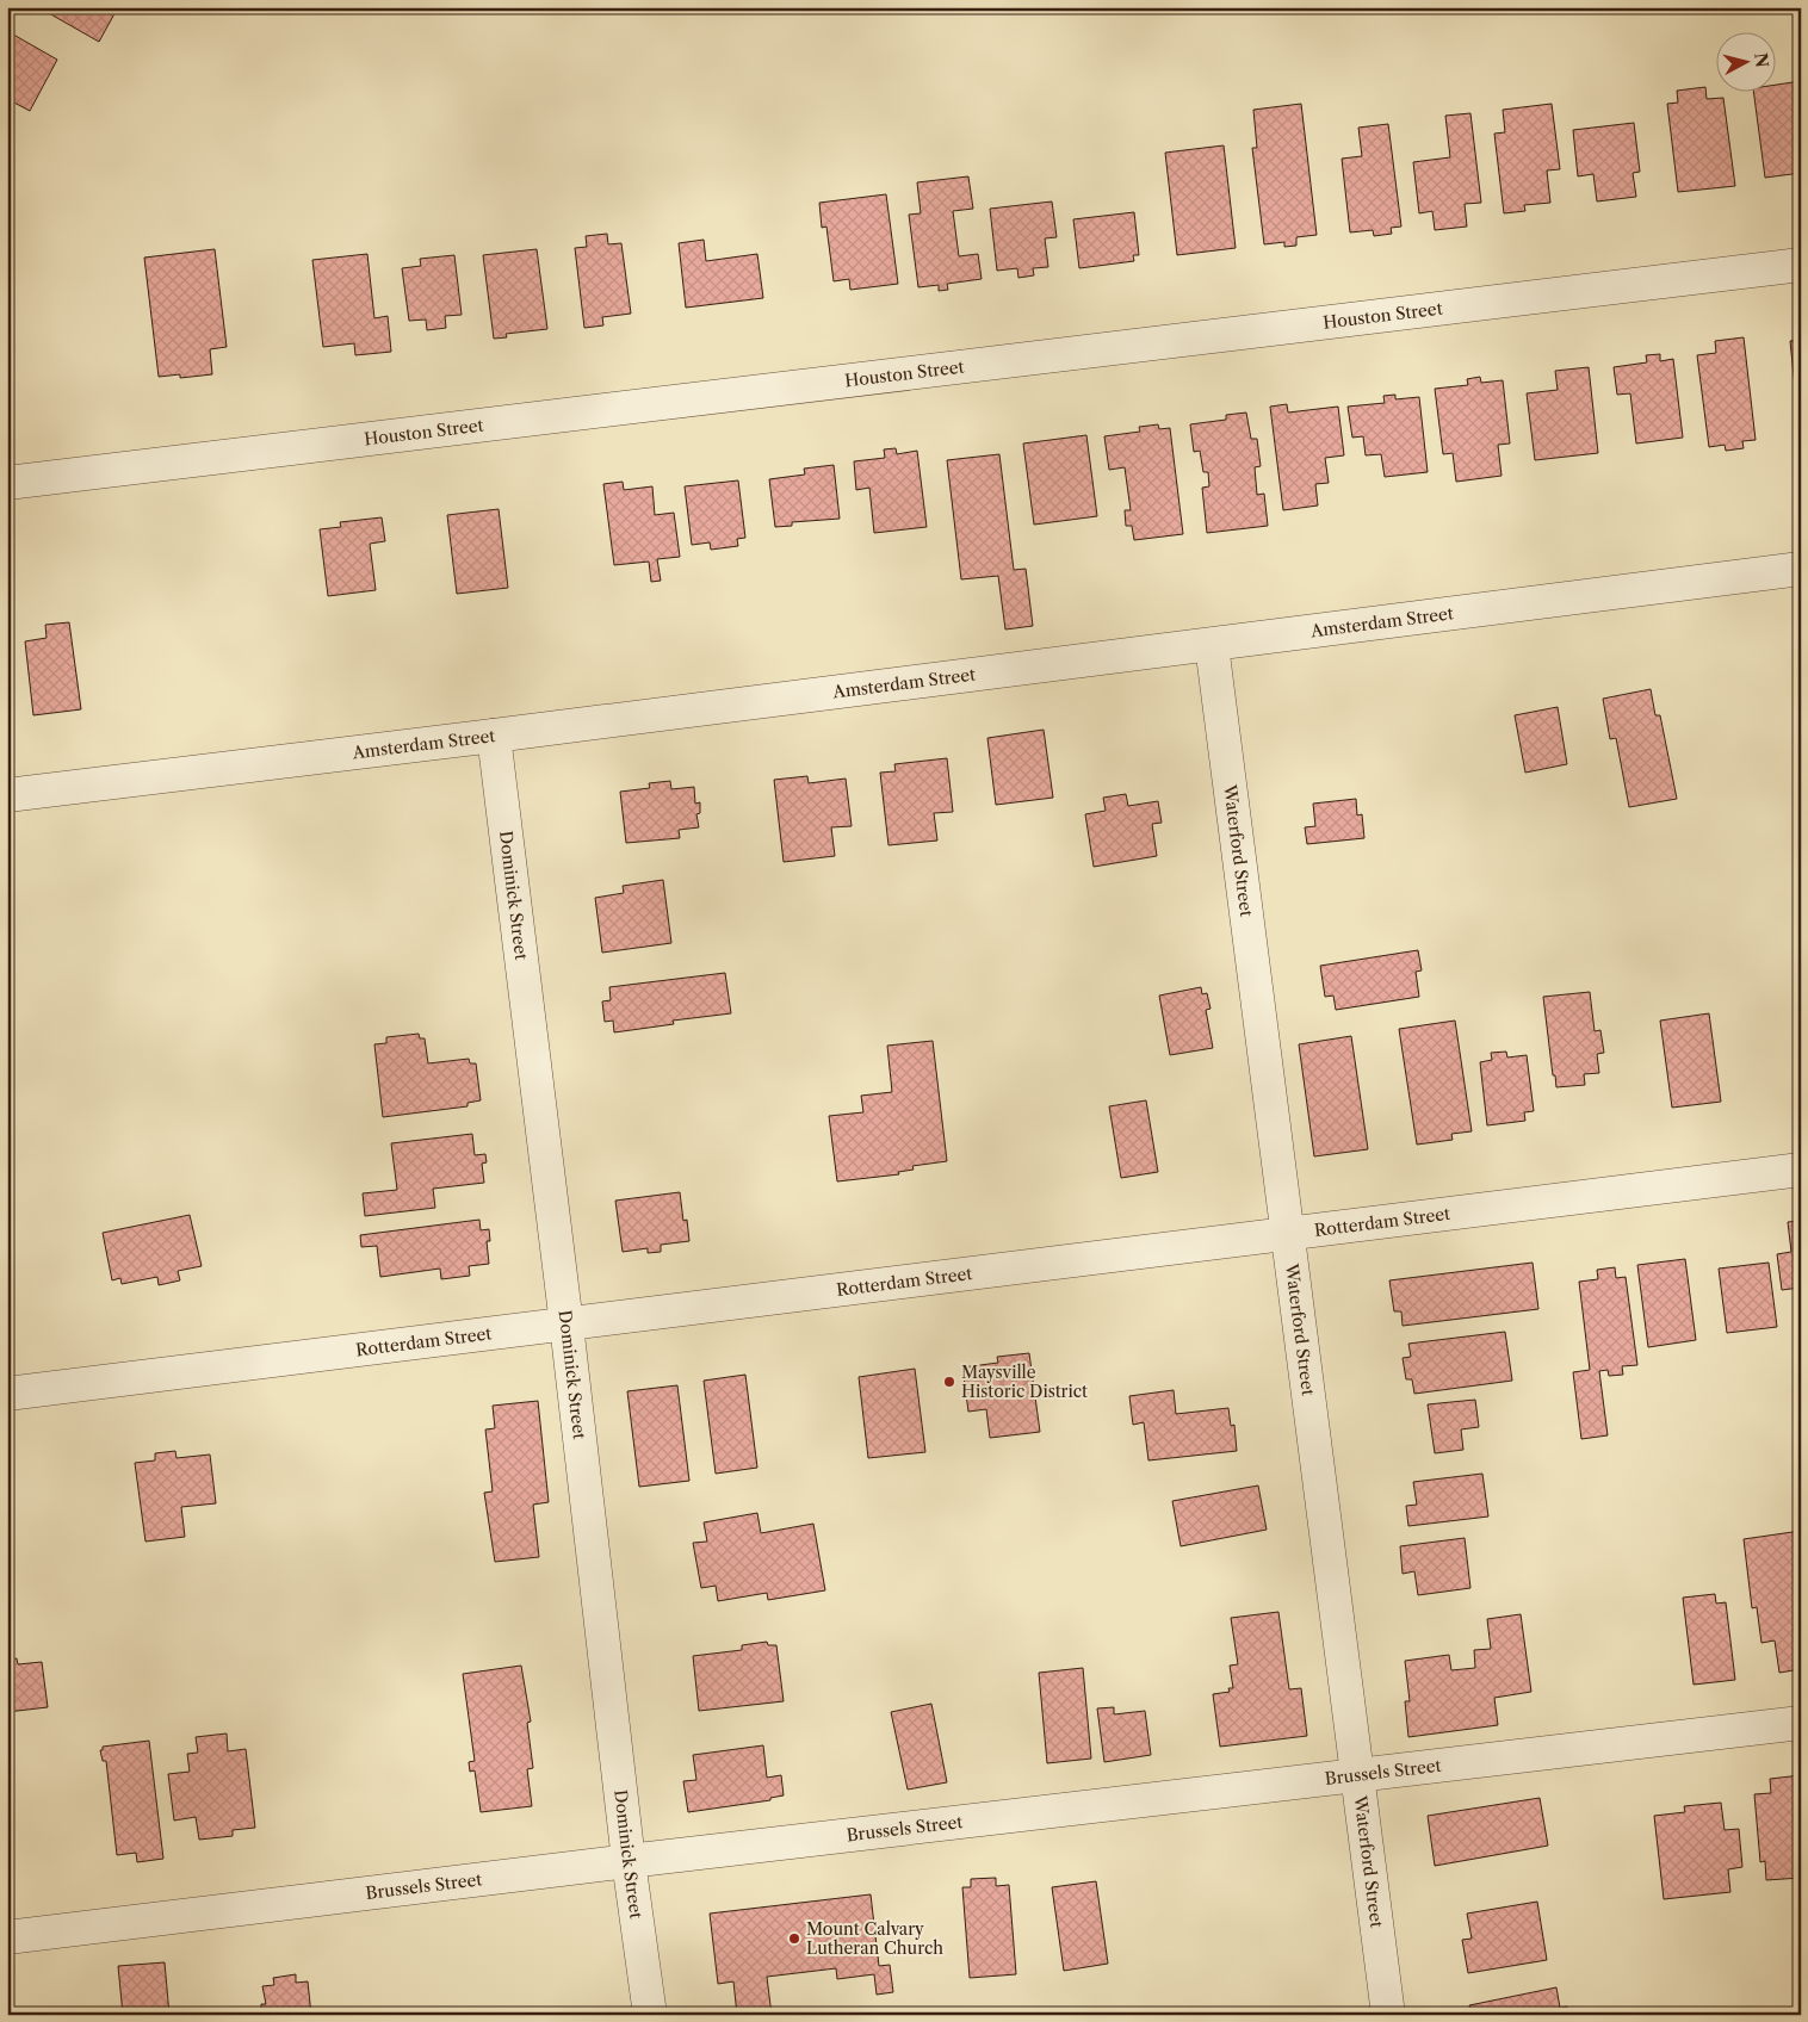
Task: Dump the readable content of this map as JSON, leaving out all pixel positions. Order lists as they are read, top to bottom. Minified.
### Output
{"streets":{"street":["Houston Street","Amsterdam Street","Waterford Street","Dominick Street","Rotterdam Street","Brussels Street"]},"crossings":[["Amsterdam Street","Waterford Street"],["Amsterdam Street","Dominick Street"],["Waterford Street","Rotterdam Street"],["Waterford Street","Brussels Street"],["Dominick Street","Rotterdam Street"],["Dominick Street","Brussels Street"]],"places":["Maysville Historic District","Mount Calvary Lutheran Church"],"north":"right"}
